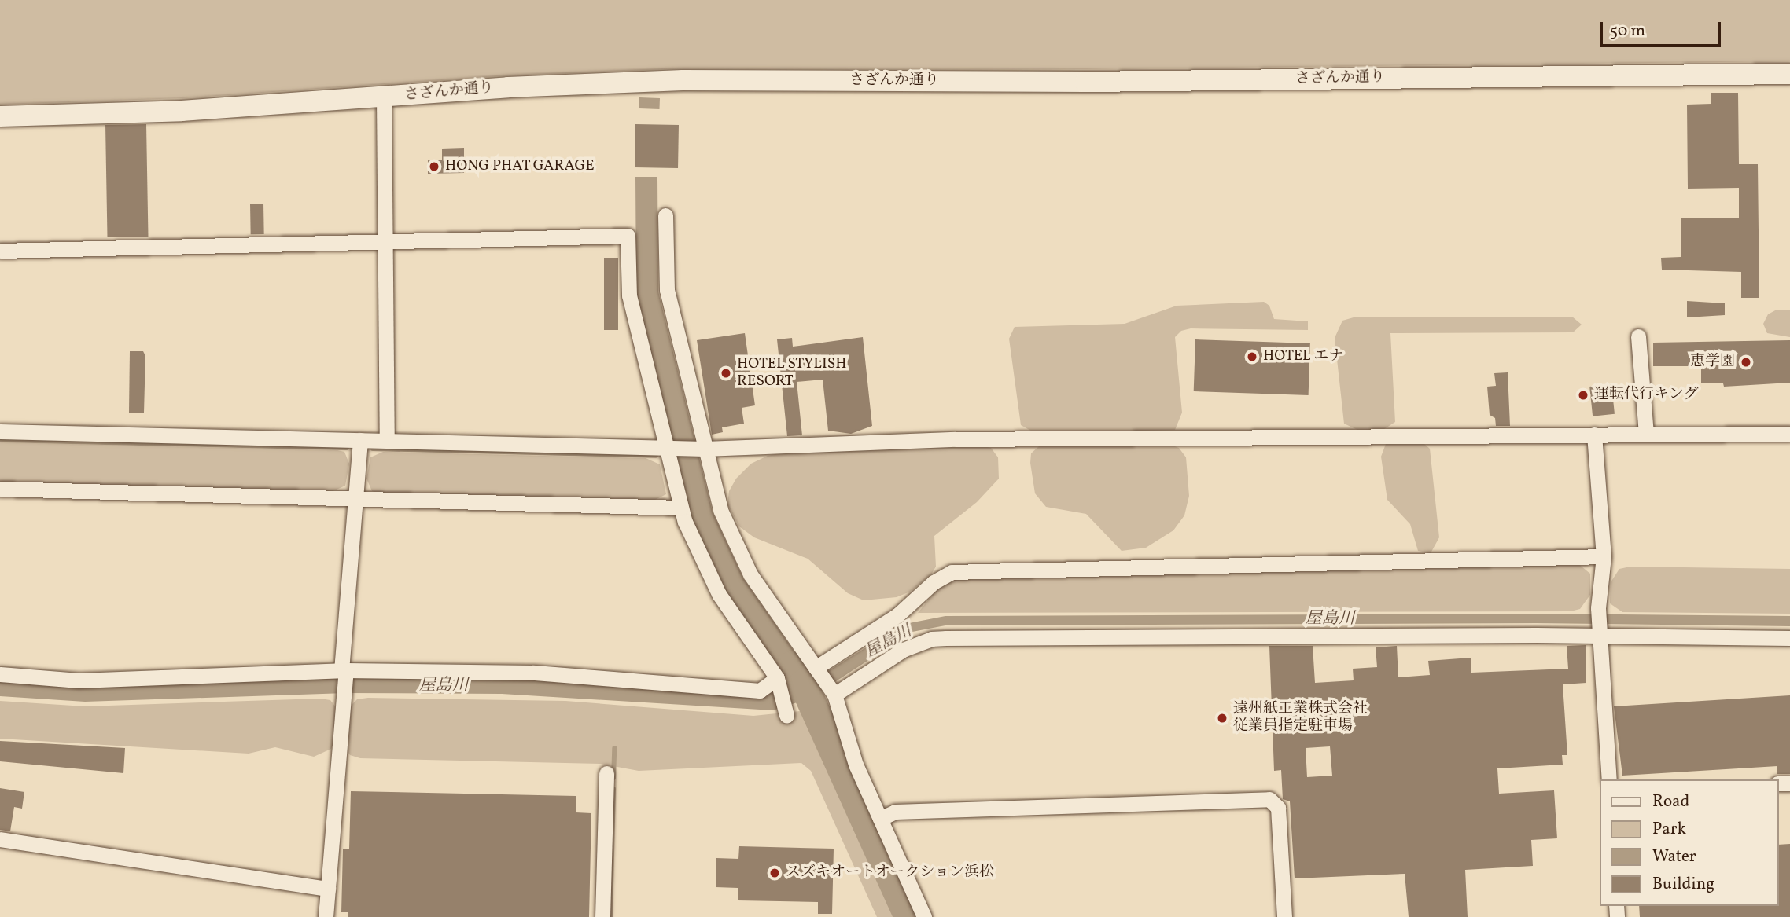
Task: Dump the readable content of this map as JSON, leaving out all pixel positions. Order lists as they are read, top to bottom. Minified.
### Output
{"streets":{"street":["さざんか通り"]},"water":["屋島川"],"places":["HONG PHAT GARAGE","HOTEL エナ","恵学園","HOTEL STYLISH RESORT","運転代行キング","遠州紙工業株式会社 従業員指定駐車場","スズキオートオークション浜松"],"legend":["Road","Park","Water","Building"],"scale_bar":"50 m"}
